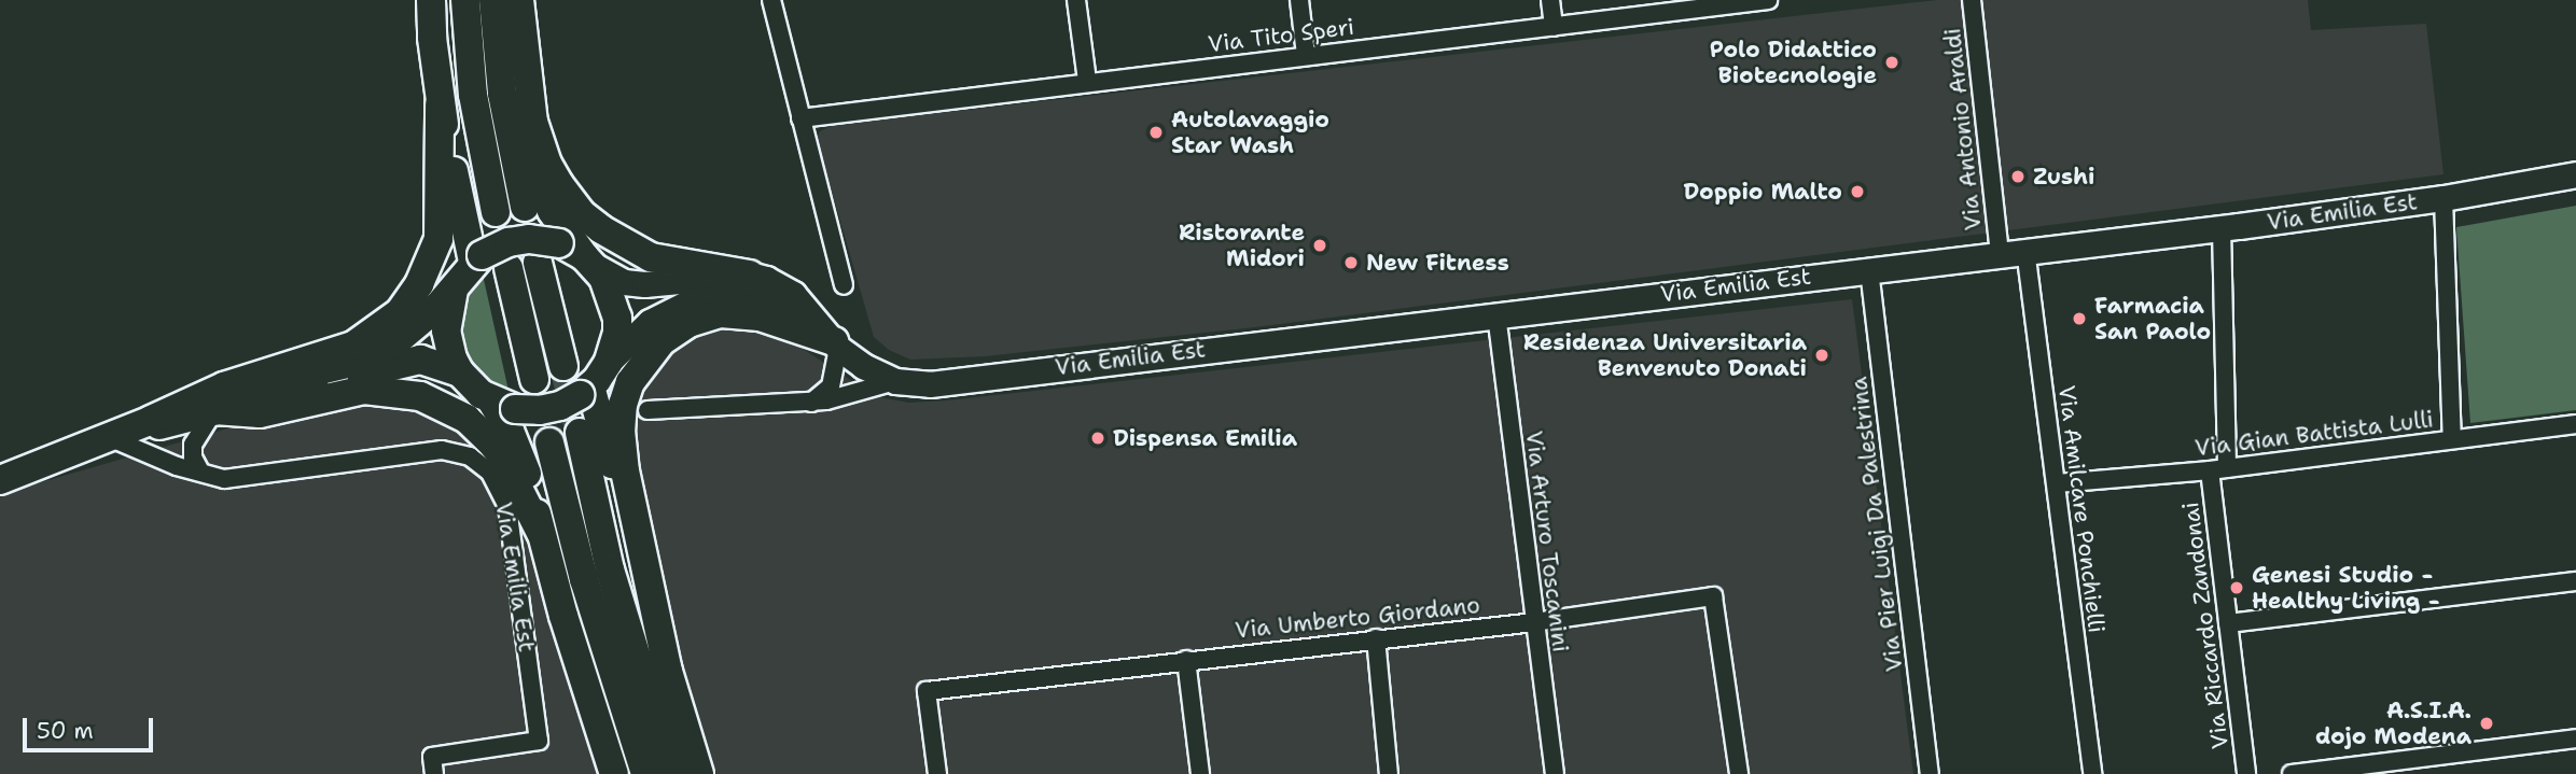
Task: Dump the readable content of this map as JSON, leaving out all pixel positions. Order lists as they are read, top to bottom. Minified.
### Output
{"streets":{"main road":["Via Emilia Est"],"street":["Via Tito Speri","Via Antonio Araldi","Via Gian Battista Lulli","Via Amilcare Ponchielli","Via Pier Luigi Da Palestrina","Via Arturo Toscanini","Via Umberto Giordano","Via Riccardo Zandonai"]},"crossings":[["Via Antonio Araldi","Via Emilia Est"],["Via Emilia Est","Via Amilcare Ponchielli"],["Via Emilia Est","Via Pier Luigi Da Palestrina"],["Via Emilia Est","Via Arturo Toscanini"],["Via Emilia Est","Via Riccardo Zandonai"],["Via Gian Battista Lulli","Via Amilcare Ponchielli"],["Via Gian Battista Lulli","Via Riccardo Zandonai"],["Via Arturo Toscanini","Via Umberto Giordano"]],"places":["Polo Didattico Biotecnologie","Autolavaggio Star Wash","Zushi","Doppio Malto","Ristorante Midori","New Fitness","Farmacia San Paolo","Residenza Universitaria Benvenuto Donati","Dispensa Emilia","Genesi Studio - Healthy Living -","A.S.I.A. dojo Modena"],"scale_bar":"50 m"}
